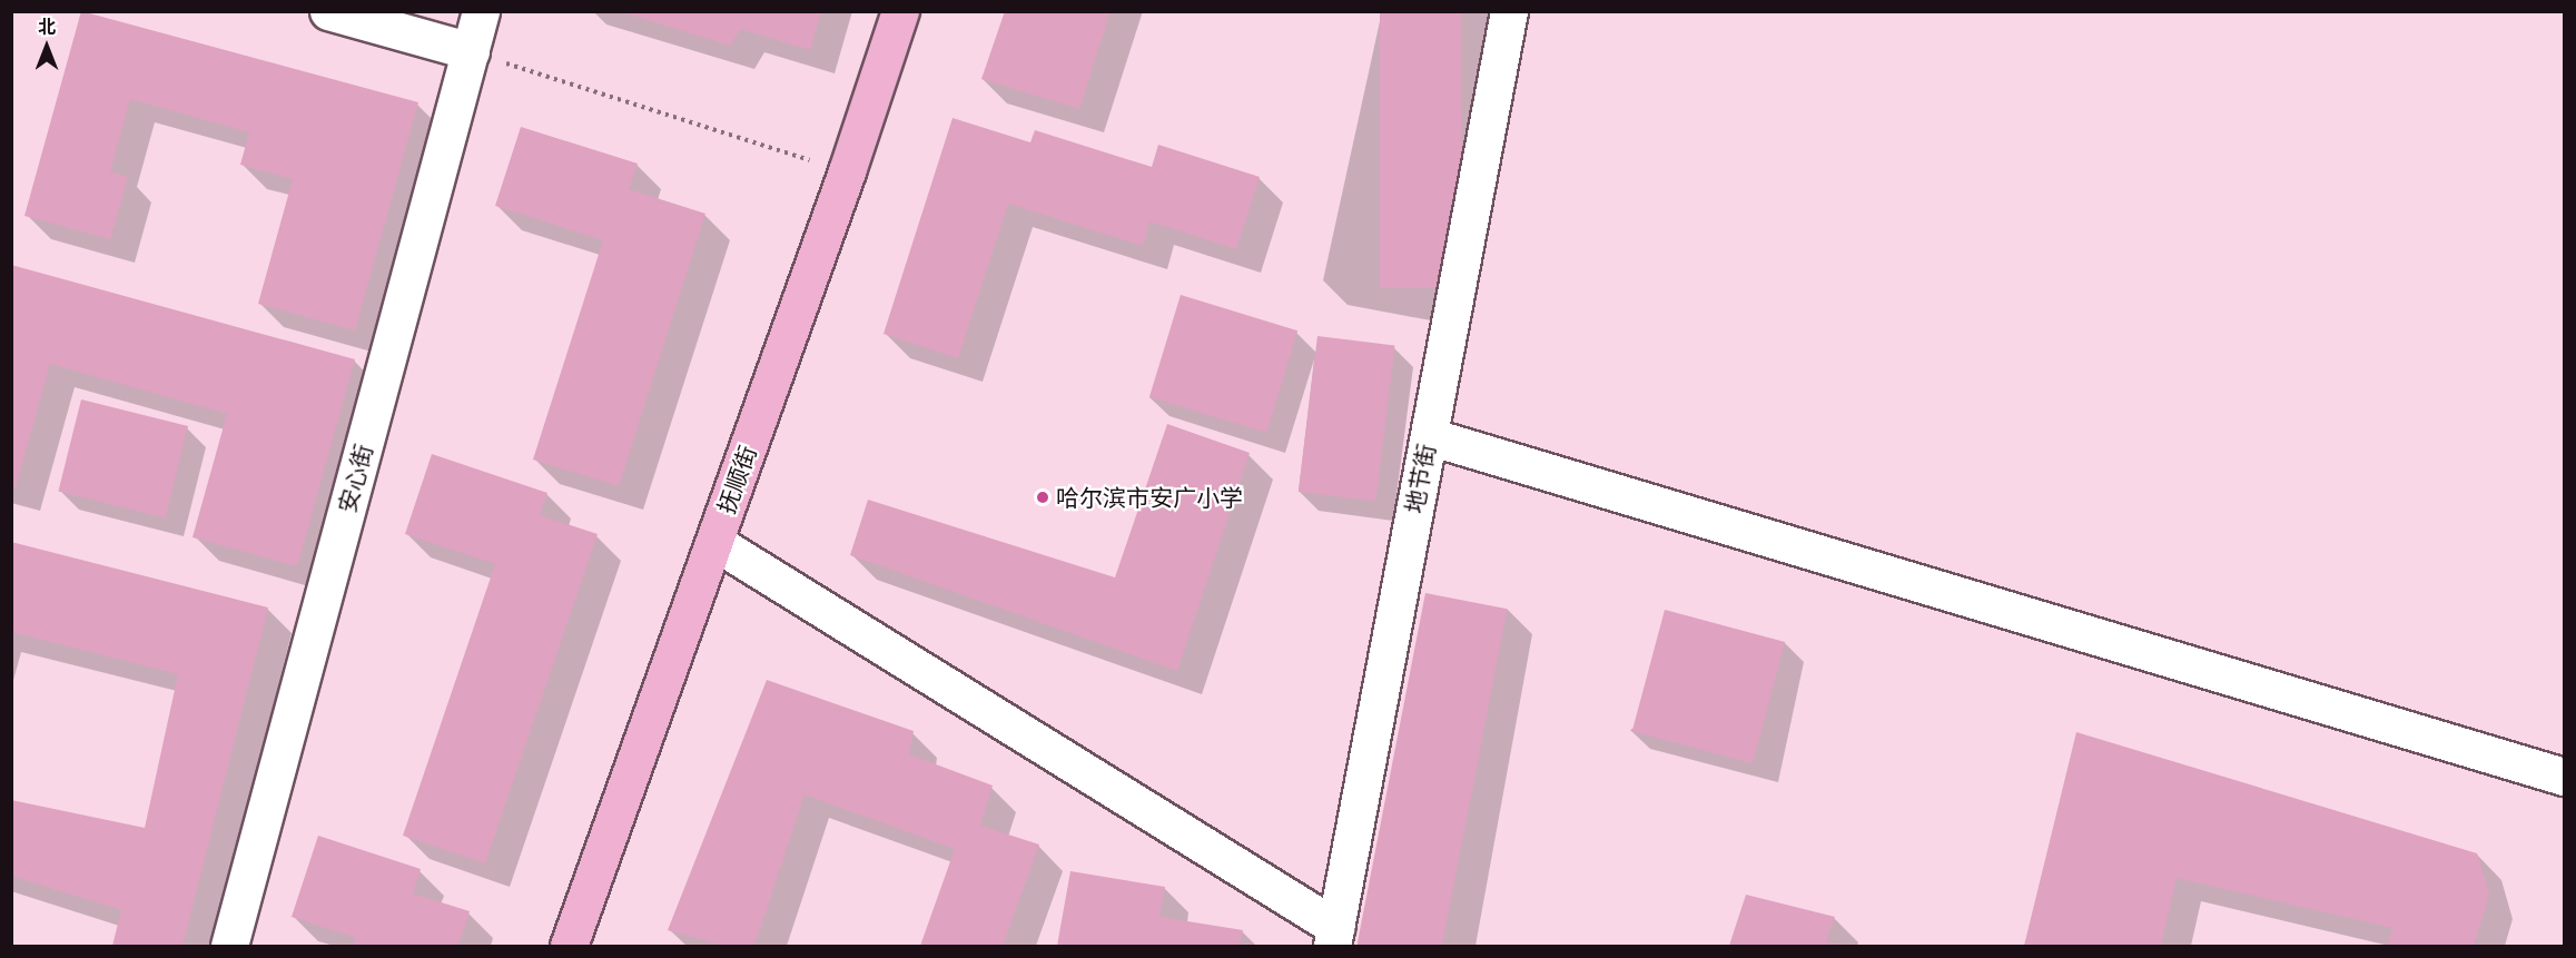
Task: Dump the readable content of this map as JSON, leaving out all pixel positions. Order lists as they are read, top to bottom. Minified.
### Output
{"streets":{"main road":["抚顺街"],"street":["安心街","地节街"]},"places":["哈尔滨市安广小学"],"north":"top"}
